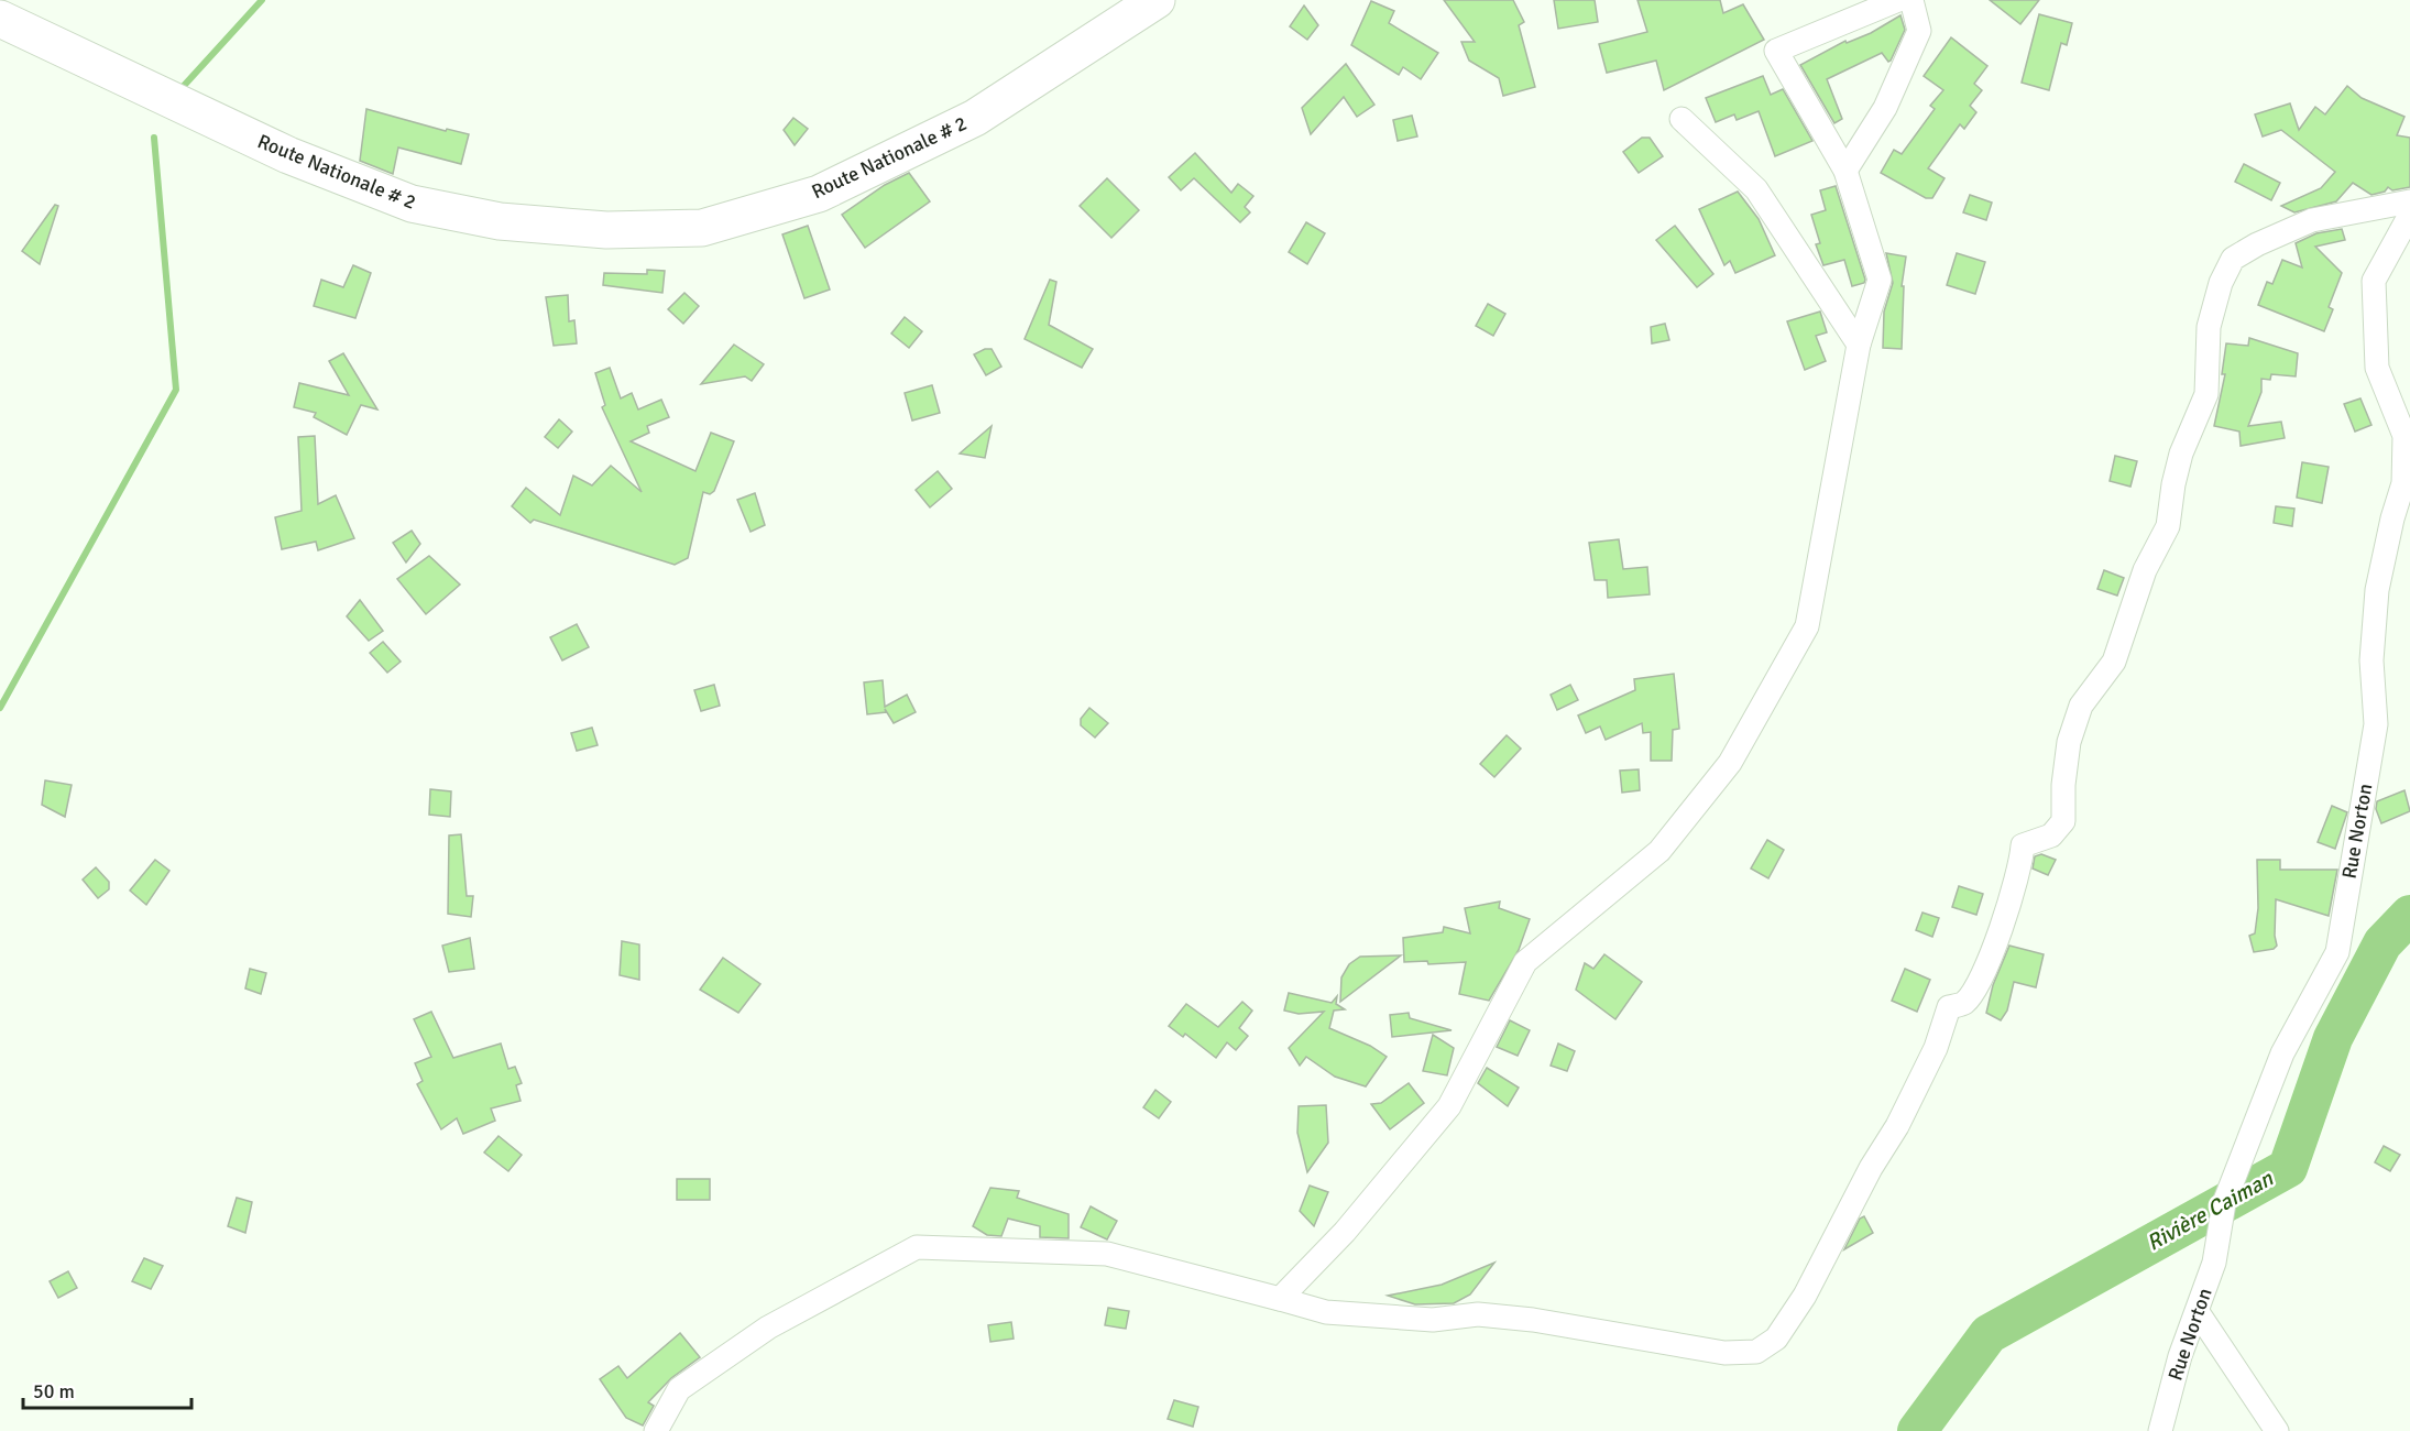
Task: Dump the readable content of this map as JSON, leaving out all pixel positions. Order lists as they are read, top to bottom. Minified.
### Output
{"streets":{"main road":["Route Nationale # 2"],"street":["Rue Norton"]},"water":["Rivière Caiman"],"scale_bar":"50 m"}
